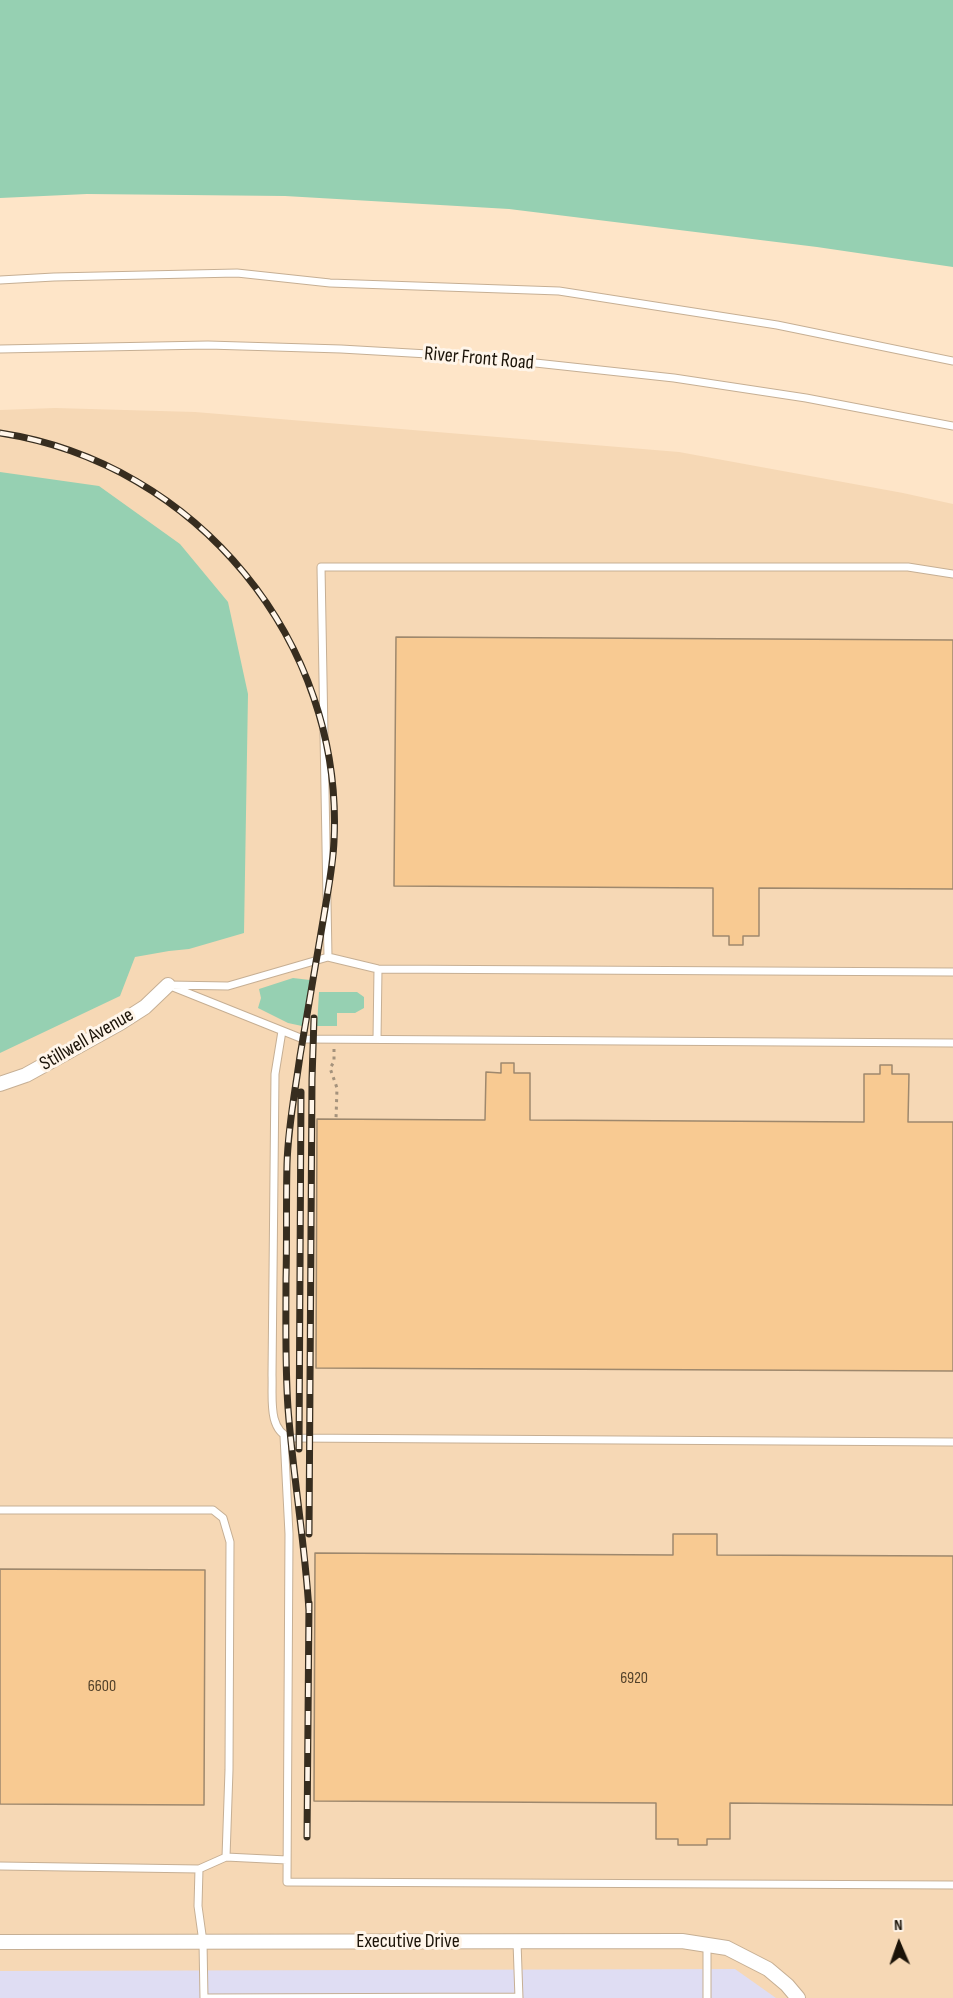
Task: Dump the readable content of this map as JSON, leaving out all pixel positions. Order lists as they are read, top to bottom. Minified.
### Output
{"streets":{"street":["Stillwell Avenue","Executive Drive"],"lane":["River Front Road"]},"house_numbers":["6920","6600"],"north":"top"}
